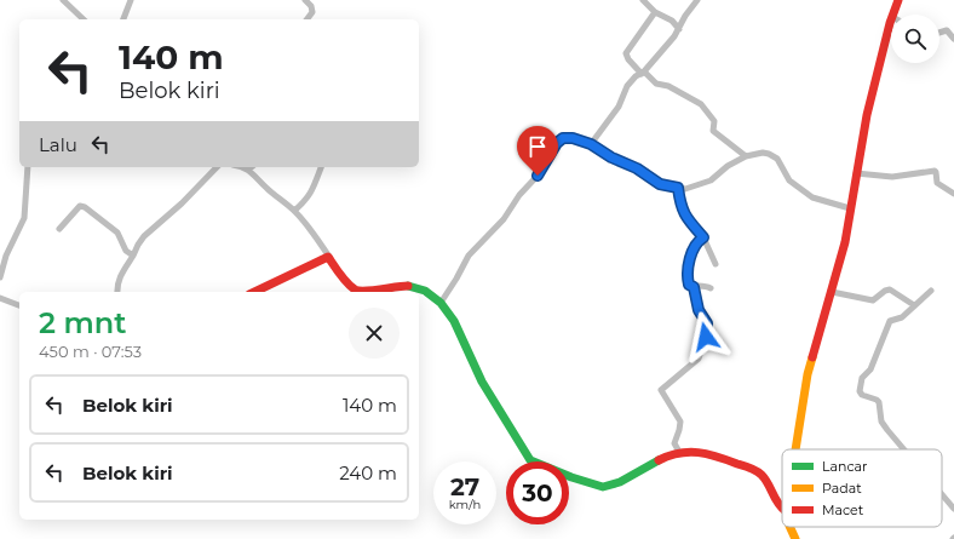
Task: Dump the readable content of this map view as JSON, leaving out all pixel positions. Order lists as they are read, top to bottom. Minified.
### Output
{"legend":["Lancar","Padat","Macet"],"page":{"turn":["140 m","Belok kiri"],"then":"Lalu","heading":["2 mnt","450 m · 07:53"],"list":[{"name":"Belok kiri","value":"140 m"},{"name":"Belok kiri","value":"240 m"}],"speed":"27 km/h","limit":"30"}}
